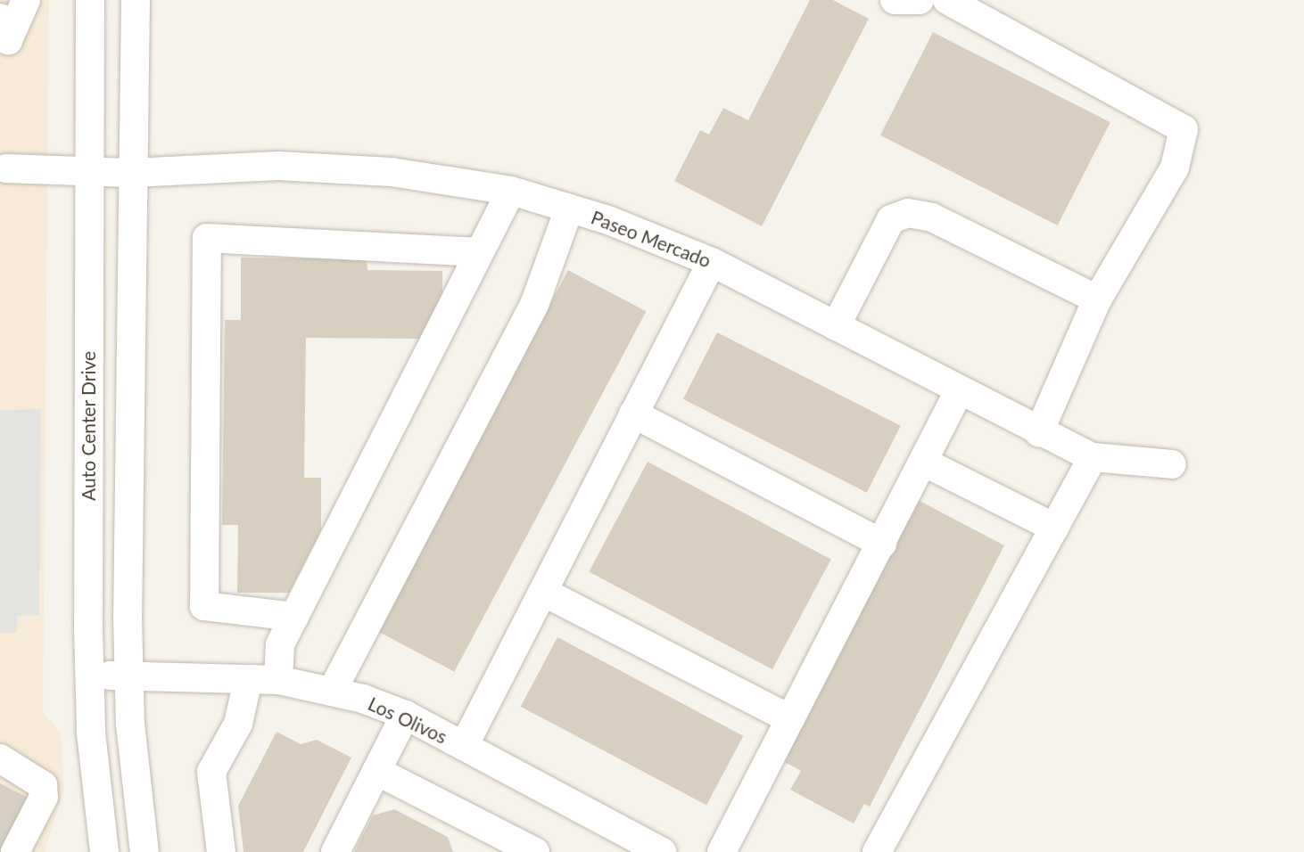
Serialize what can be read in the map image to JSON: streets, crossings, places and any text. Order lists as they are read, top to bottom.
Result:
{
  "streets": {
    "street": ["Paseo Mercado", "Auto Center Drive", "Los Olivos"]
  },
  "crossings": [
    ["Paseo Mercado", "Auto Center Drive"],
    ["Auto Center Drive", "Los Olivos"]
  ]
}
